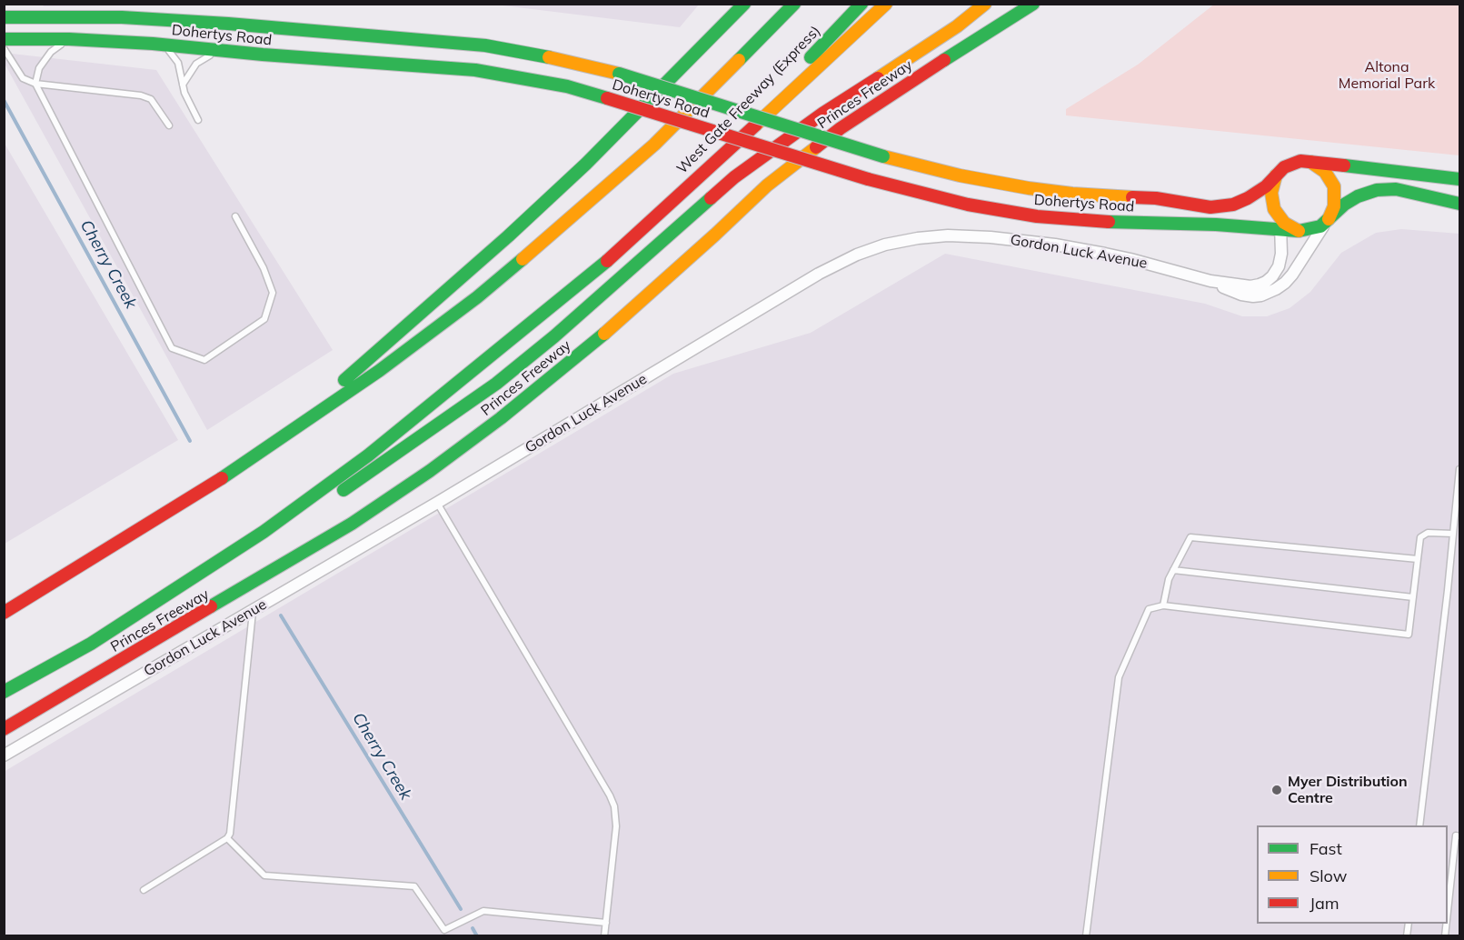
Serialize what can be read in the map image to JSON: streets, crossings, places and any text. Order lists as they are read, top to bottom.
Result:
{
  "streets": {
    "main road": ["Dohertys Road", "Princes Freeway", "West Gate Freeway (Express)"],
    "street": ["Gordon Luck Avenue"]
  },
  "crossings": [
    ["Dohertys Road", "Gordon Luck Avenue"],
    ["Princes Freeway", "West Gate Freeway (Express)"]
  ],
  "water": ["Cherry Creek"],
  "parks": ["Altona Memorial Park"],
  "places": ["Myer Distribution Centre"],
  "legend": ["Fast", "Slow", "Jam"]
}
